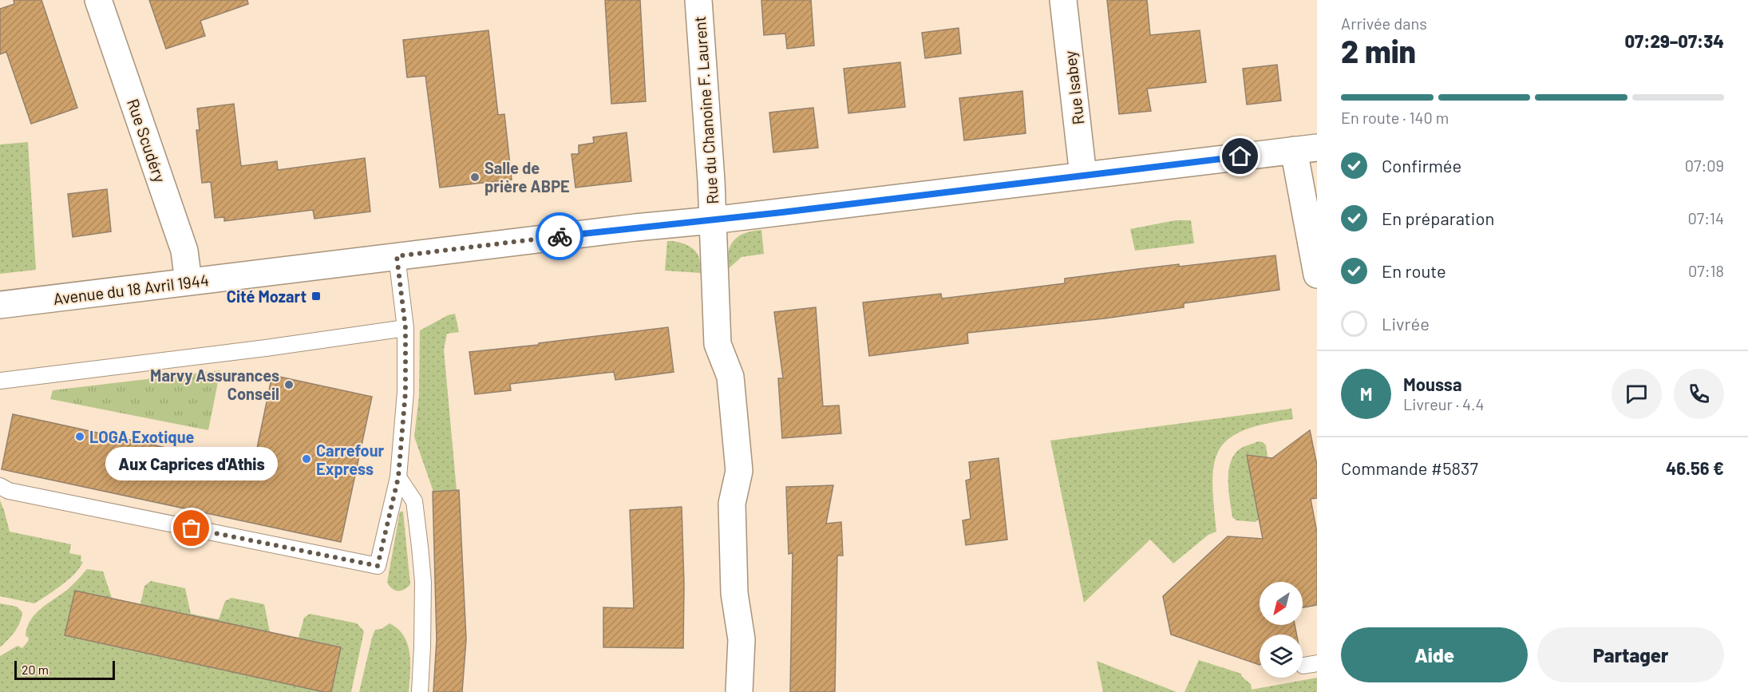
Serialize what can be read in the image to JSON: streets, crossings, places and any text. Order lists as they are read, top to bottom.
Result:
{
  "streets": {
    "street": [
      "Rue Isabey",
      "Rue du Chanoine F. Laurent",
      "Rue Scudéry",
      "Avenue du 18 Avril 1944"
    ]
  },
  "crossings": [
    ["Rue Isabey", "Avenue du 18 Avril 1944"],
    ["Rue du Chanoine F. Laurent", "Avenue du 18 Avril 1944"],
    ["Rue Scudéry", "Avenue du 18 Avril 1944"]
  ],
  "places": {
    "other": [
      "Salle de prière ABPE",
      "Marvy Assurances Conseil",
      "LOGA Exotique",
      "Carrefour Express",
      "Aux Caprices d'Athis"
    ],
    "transit": ["Cité Mozart"]
  },
  "scale_bar": "20 m",
  "north": "bottom left",
  "page": {
    "heading": ["2 min", "Arrivée dans", "07:29–07:34"],
    "panel": [
      "Moussa",
      "Livreur · 4.4",
      "Commande #5837",
      "46.56 €"
    ],
    "bar": "En route · 140 m",
    "list": [
      ["Confirmée", "07:09"],
      ["En préparation", "07:14"],
      ["En route", "07:18"],
      "Livrée"
    ],
    "round": "M",
    "bubble": "Aux Caprices d'Athis",
    "buttons": ["Aide", "Partager"],
    "scale": "20 m"
  }
}
